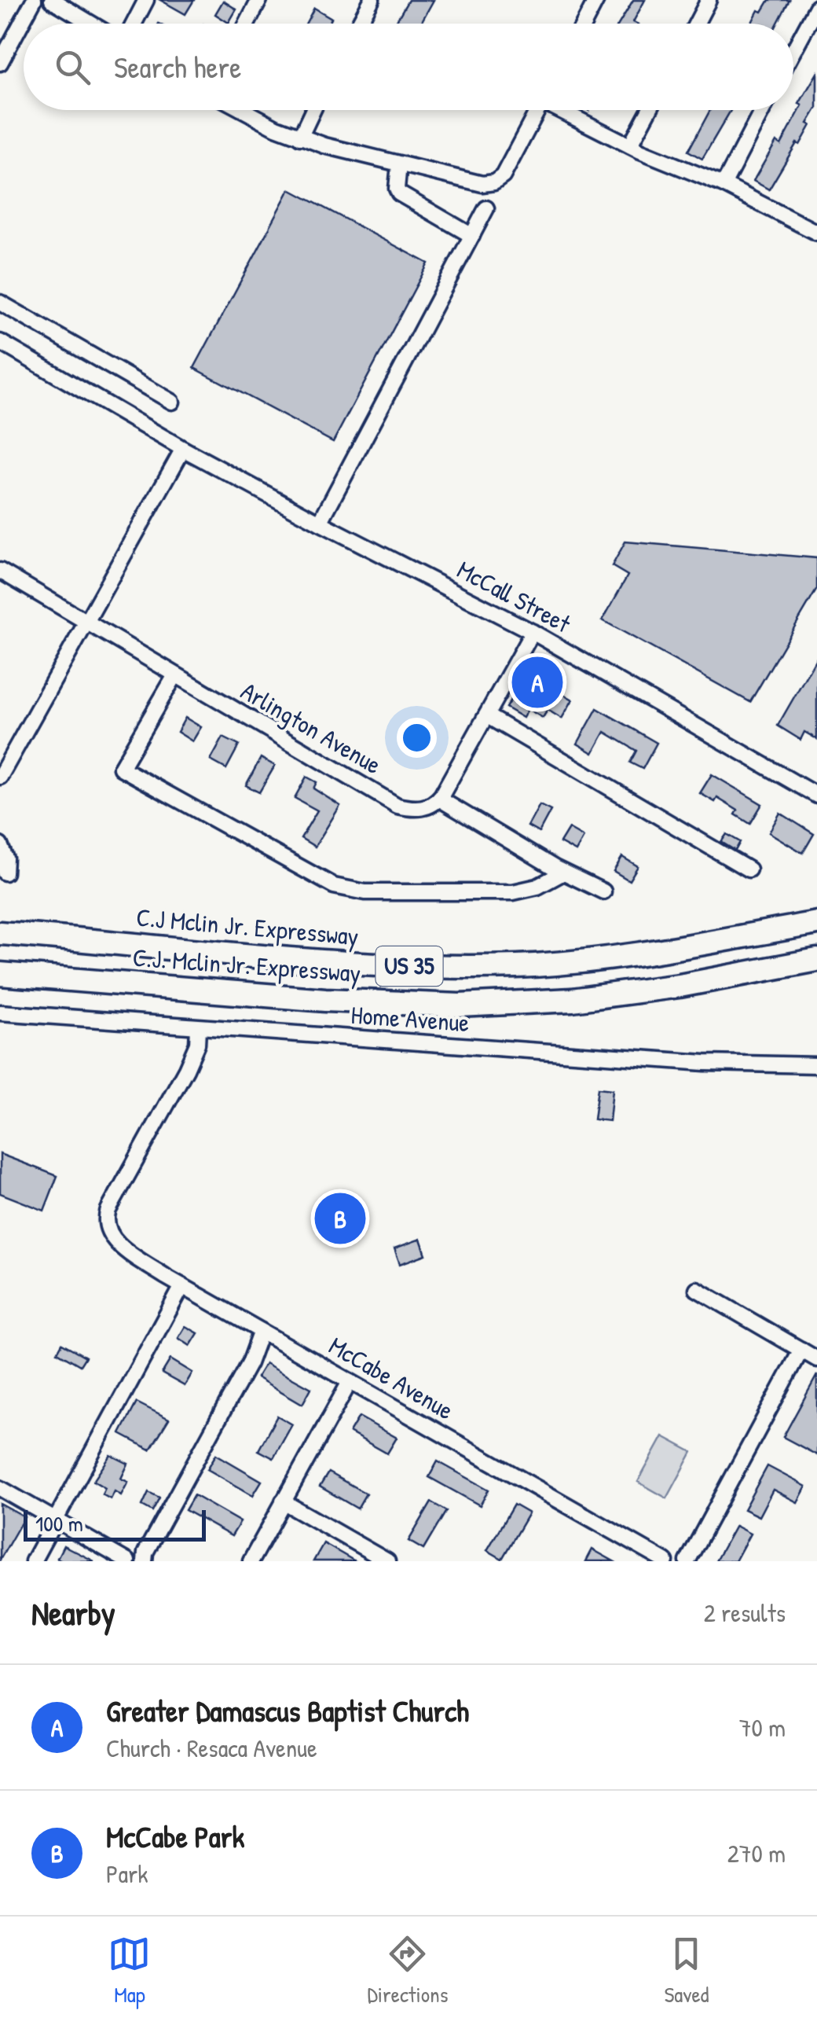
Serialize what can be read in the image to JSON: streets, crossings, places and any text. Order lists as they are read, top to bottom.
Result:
{
  "streets": {
    "highway": ["C.J Mclin Jr. Expressway", "C.J. Mclin Jr. Expressway", "US 35"],
    "street": [
      "McCall Street",
      "Arlington Avenue",
      "Home Avenue",
      "McCabe Avenue"
    ]
  },
  "crossings": [
    ["Home Avenue", "McCabe Avenue"]
  ],
  "scale_bar": "100 m",
  "page": {
    "search": "Search here",
    "pins": ["A", "B"],
    "scale": "100 m",
    "heading": ["Nearby", "2 results"],
    "list": [
      {
        "mark": "A",
        "name": "Greater Damascus Baptist Church",
        "note": "Church · Resaca Avenue",
        "value": "70 m"
      },
      {
        "mark": "B",
        "name": "McCabe Park",
        "note": "Park",
        "value": "270 m"
      }
    ],
    "nav": ["Map", "Directions", "Saved"]
  }
}
